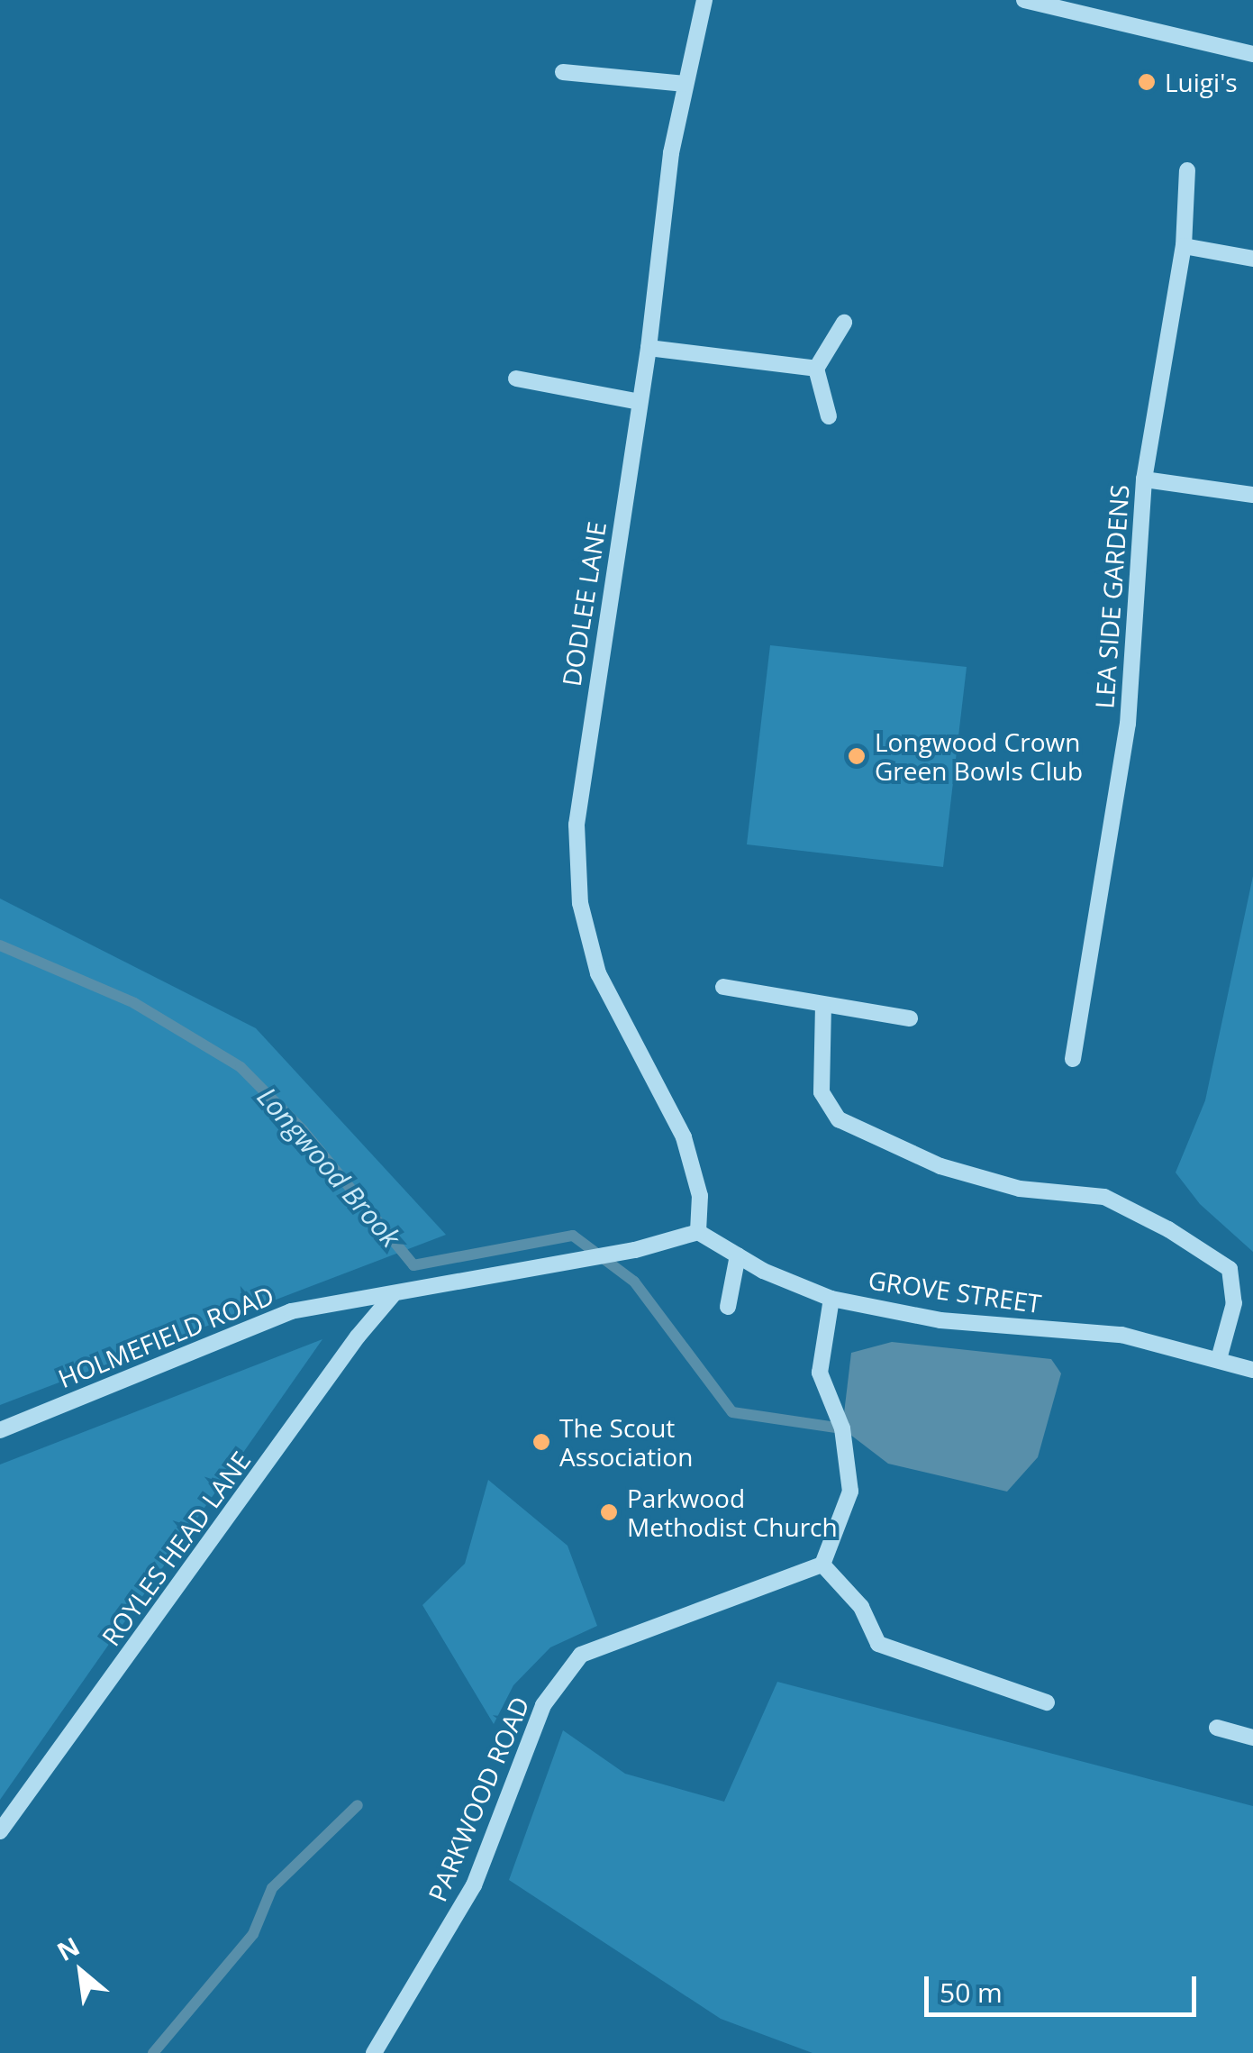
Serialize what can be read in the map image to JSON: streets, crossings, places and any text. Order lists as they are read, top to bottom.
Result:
{
  "streets": {
    "street": [
      "LEA SIDE GARDENS",
      "DODLEE LANE",
      "GROVE STREET",
      "HOLMEFIELD ROAD",
      "ROYLES HEAD LANE",
      "PARKWOOD ROAD"
    ]
  },
  "crossings": [
    ["DODLEE LANE", "GROVE STREET"],
    ["DODLEE LANE", "HOLMEFIELD ROAD"],
    ["GROVE STREET", "HOLMEFIELD ROAD"],
    ["HOLMEFIELD ROAD", "ROYLES HEAD LANE"]
  ],
  "water": ["Longwood Brook"],
  "places": [
    "Luigi's",
    "Longwood Crown Green Bowls Club",
    "The Scout Association",
    "Parkwood Methodist Church"
  ],
  "scale_bar": "50 m",
  "north": "top left"
}
